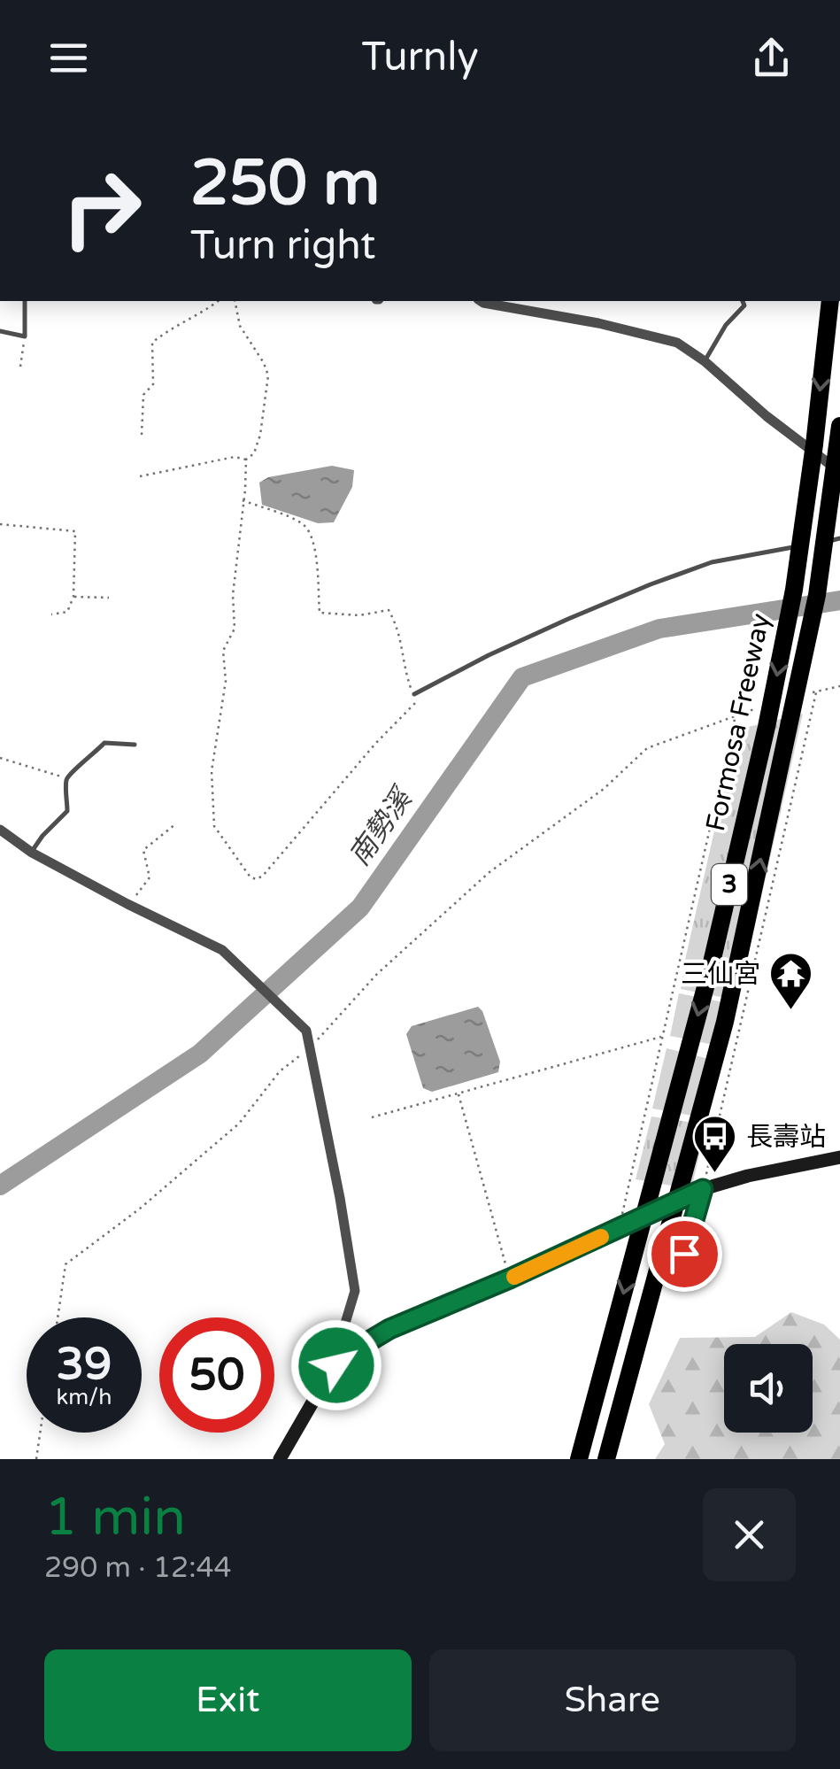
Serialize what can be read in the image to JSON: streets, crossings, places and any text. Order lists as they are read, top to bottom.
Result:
{
  "streets": {
    "highway": ["Formosa Freeway", "3"]
  },
  "water": ["南勢溪"],
  "places": {
    "temple": ["三仙宮"],
    "bus stop": ["長壽站"]
  },
  "page": {
    "header": "Turnly",
    "turn": ["250 m", "Turn right"],
    "speed": "39 km/h",
    "limit": "50",
    "heading": ["1 min", "290 m · 12:44"],
    "buttons": ["Exit", "Share"]
  }
}
